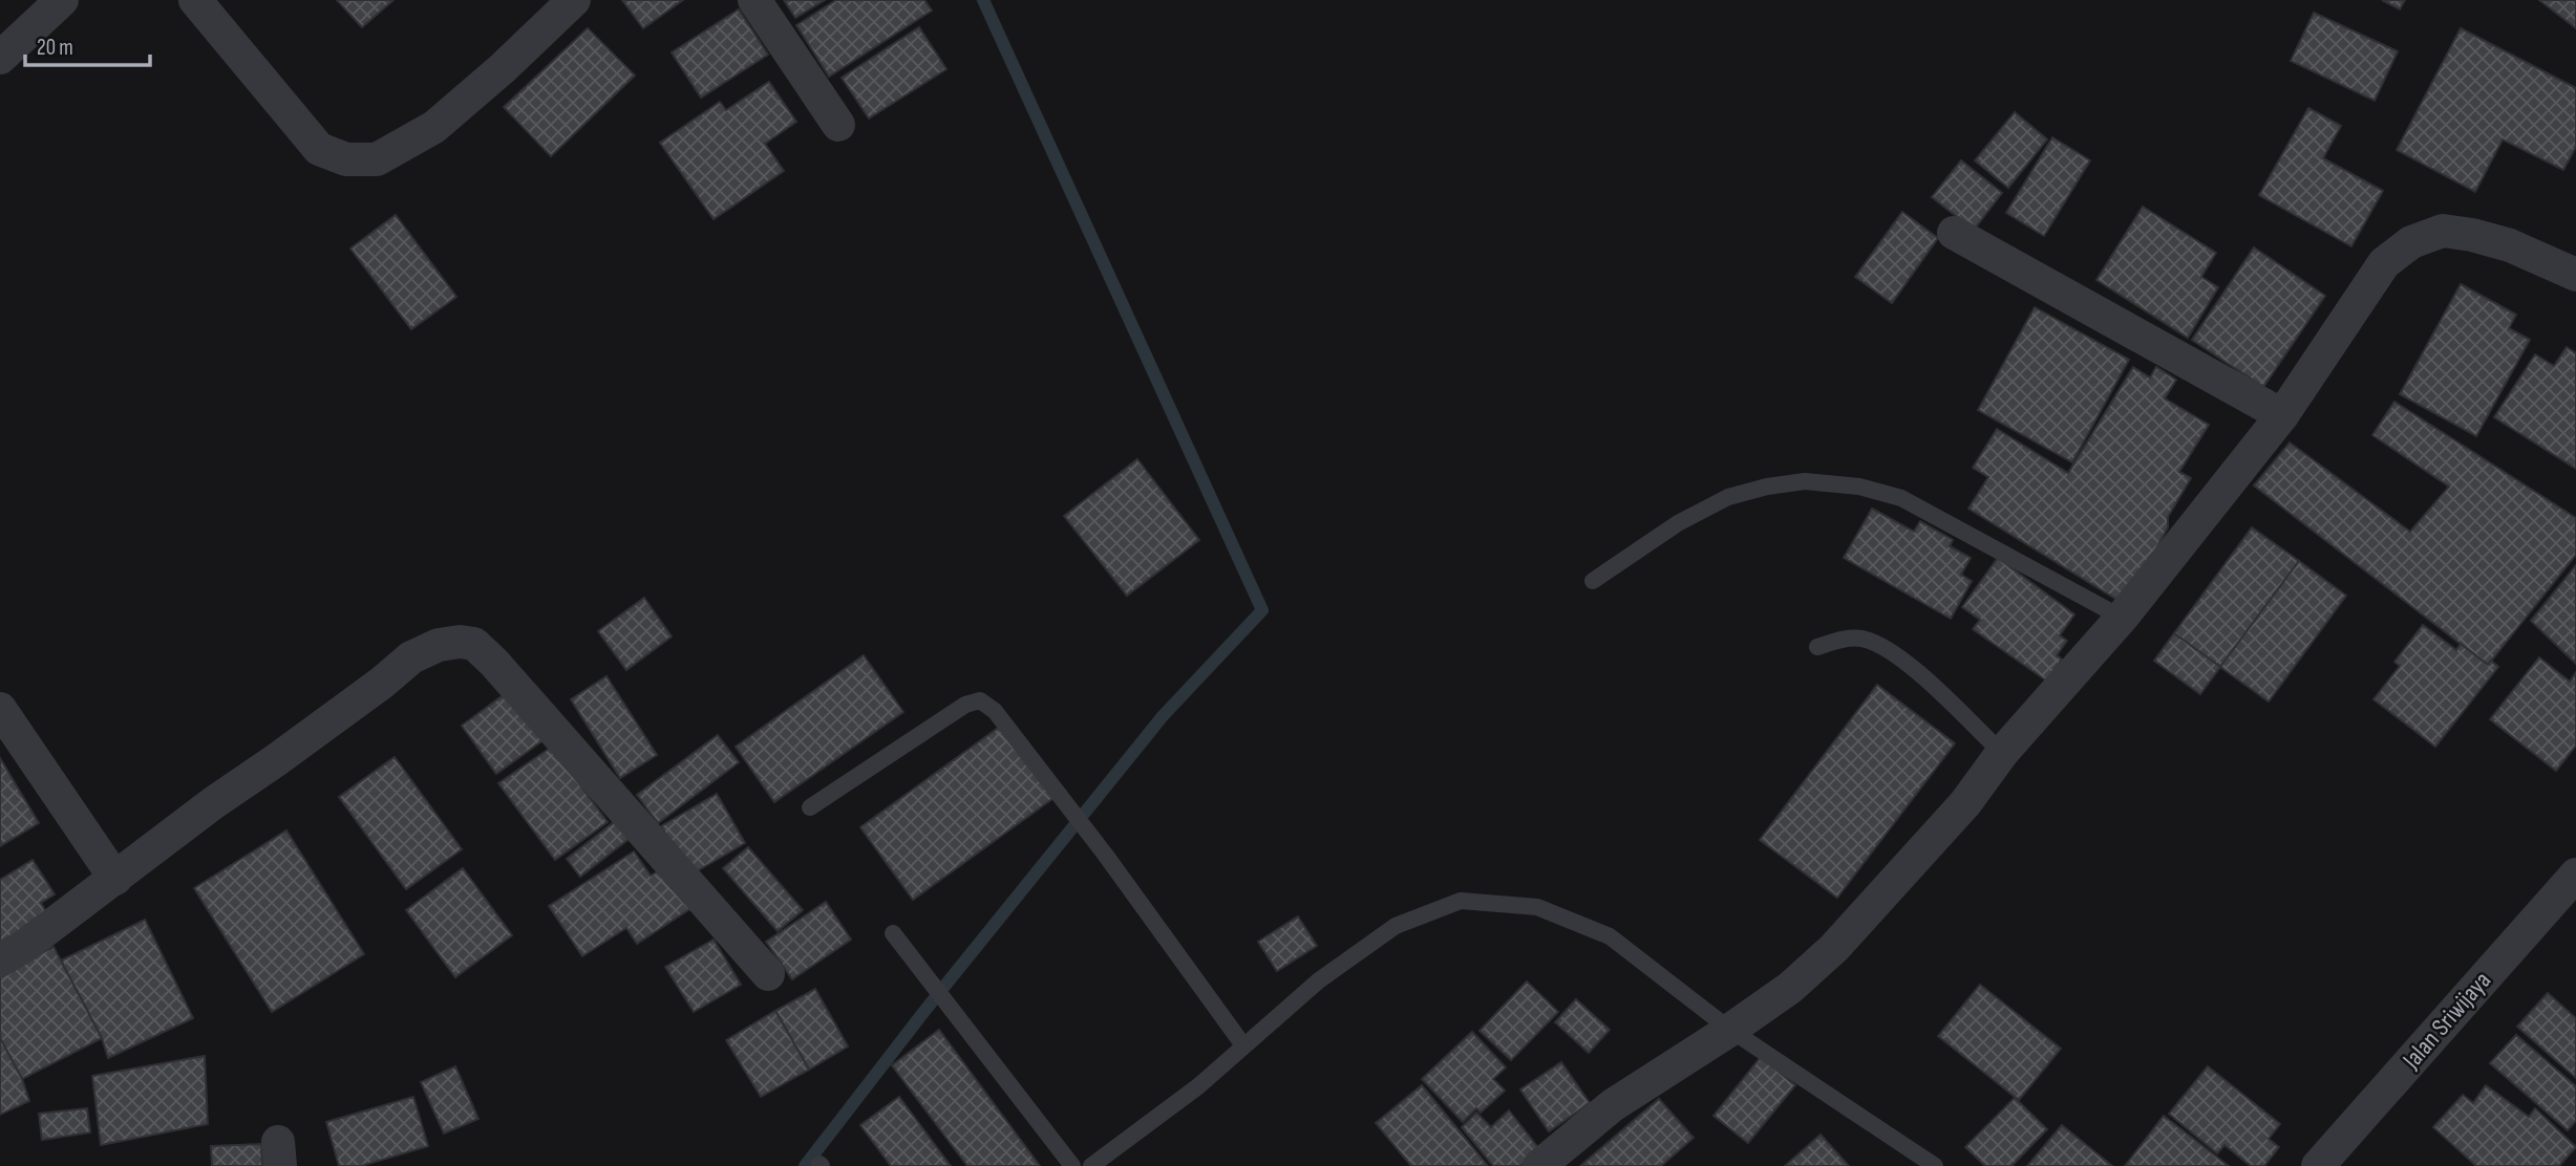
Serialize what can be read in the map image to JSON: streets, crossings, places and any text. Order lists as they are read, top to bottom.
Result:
{
  "streets": {
    "street": ["Jalan Sriwijaya"]
  },
  "scale_bar": "20 m"
}
